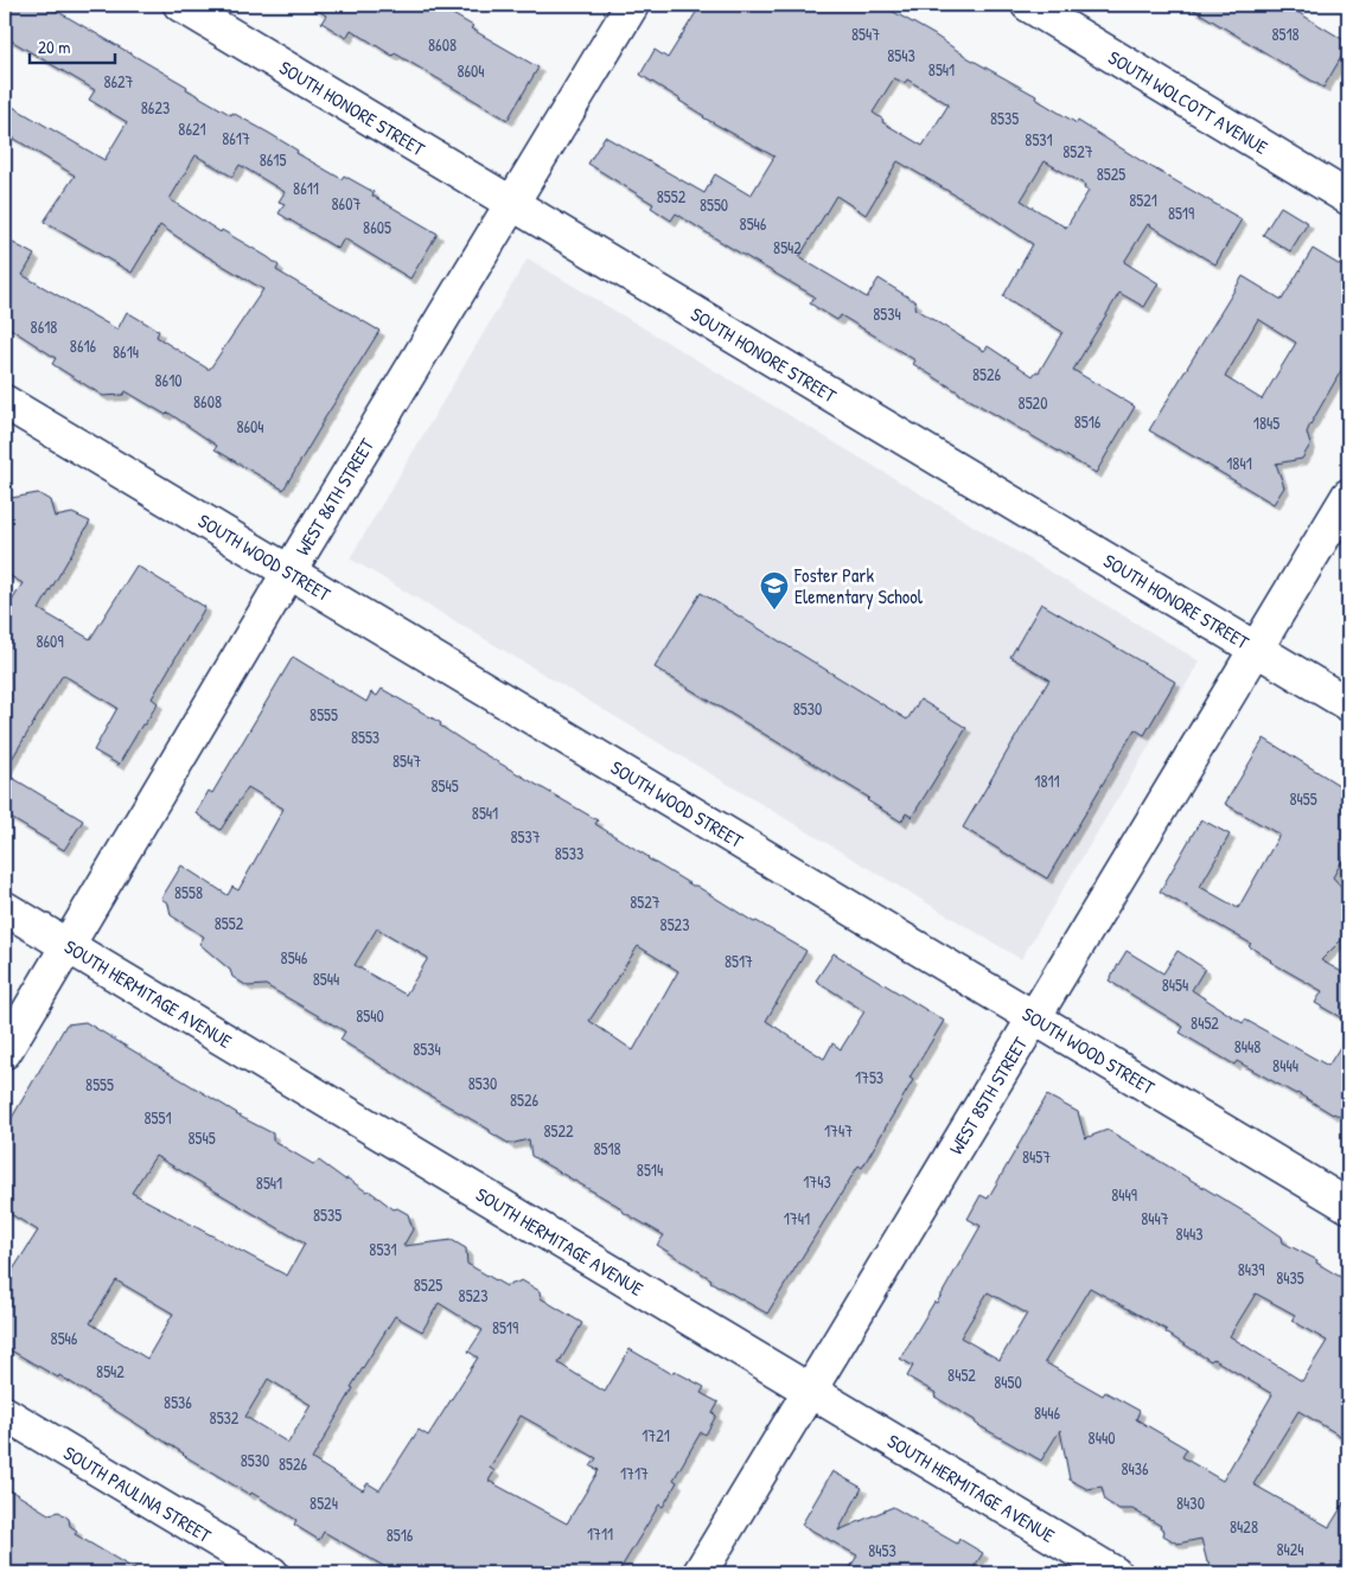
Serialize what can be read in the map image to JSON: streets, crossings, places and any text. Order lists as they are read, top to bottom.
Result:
{
  "streets": {
    "street": [
      "SOUTH WOLCOTT AVENUE",
      "SOUTH HONORE STREET",
      "WEST 86TH STREET",
      "SOUTH WOOD STREET",
      "SOUTH HERMITAGE AVENUE",
      "WEST 85TH STREET",
      "SOUTH PAULINA STREET"
    ]
  },
  "crossings": [
    ["SOUTH HONORE STREET", "WEST 86TH STREET"],
    ["SOUTH HONORE STREET", "WEST 85TH STREET"],
    ["WEST 86TH STREET", "SOUTH WOOD STREET"],
    ["WEST 86TH STREET", "SOUTH HERMITAGE AVENUE"],
    ["SOUTH WOOD STREET", "WEST 85TH STREET"],
    ["SOUTH HERMITAGE AVENUE", "WEST 85TH STREET"]
  ],
  "places": {
    "school or university": ["Foster Park Elementary School"]
  },
  "house_numbers": [
    "8547",
    "8518",
    "8608",
    "8543",
    "8541",
    "8604",
    "8627",
    "8623",
    "8535",
    "8621",
    "8617",
    "8531",
    "8527",
    "8615",
    "8525",
    "8611",
    "8552",
    "8521",
    "8607",
    "8550",
    "8519",
    "8546",
    "8605",
    "8542",
    "8534",
    "8618",
    "8616",
    "8614",
    "8526",
    "8610",
    "8608",
    "8520",
    "8516",
    "1845",
    "8604",
    "1841",
    "8609",
    "8530",
    "8555",
    "8553",
    "8547",
    "1811",
    "8545",
    "8455",
    "8541",
    "8537",
    "8533",
    "8558",
    "8527",
    "8552",
    "8523",
    "8546",
    "8517",
    "8544",
    "8454",
    "8540",
    "8452",
    "8448",
    "8534",
    "8444",
    "1753",
    "8530",
    "8555",
    "8526",
    "8551",
    "8522",
    "1747",
    "8545",
    "8518",
    "8457",
    "8514",
    "1743",
    "8541",
    "8449",
    "8535",
    "1741",
    "8447",
    "8443",
    "8531",
    "8439",
    "8435",
    "8525",
    "8523",
    "8519",
    "8546",
    "8542",
    "8452",
    "8450",
    "8536",
    "8446",
    "8532",
    "1721",
    "8440",
    "8530",
    "8526",
    "8436",
    "1717",
    "8524",
    "8430",
    "8428",
    "1711",
    "8516",
    "8424",
    "8453"
  ],
  "scale_bar": "20 m"
}
